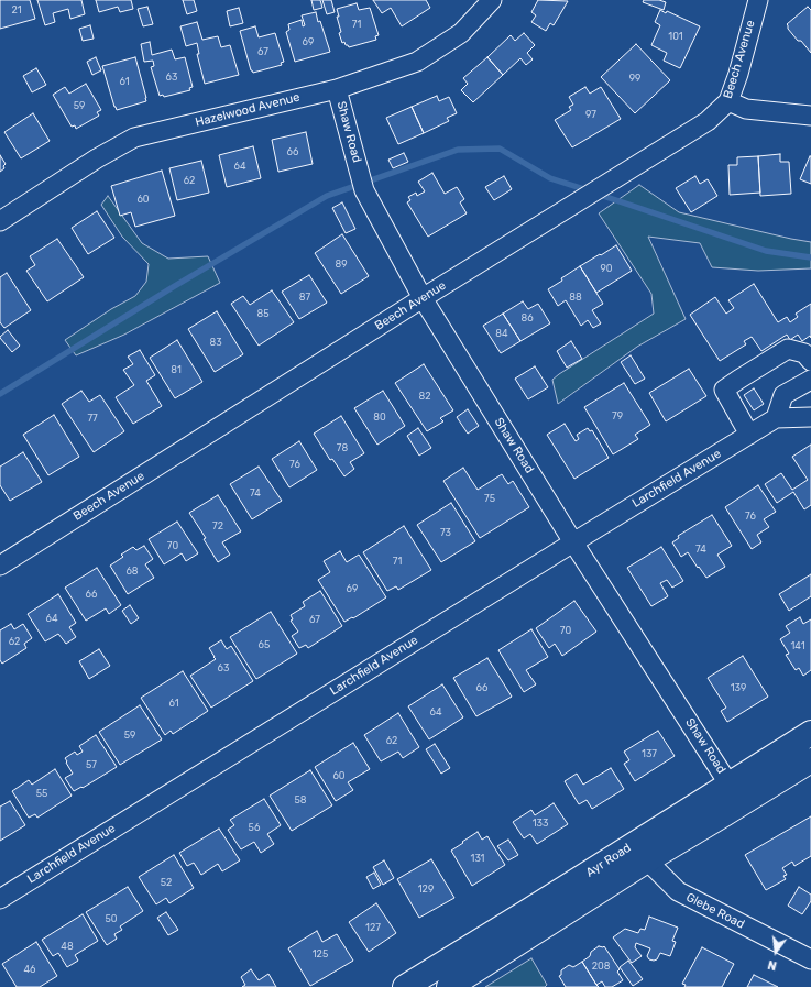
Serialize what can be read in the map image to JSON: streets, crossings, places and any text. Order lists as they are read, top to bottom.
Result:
{
  "streets": {
    "main road": ["Ayr Road"],
    "street": [
      "Beech Avenue",
      "Hazelwood Avenue",
      "Shaw Road",
      "Larchfield Avenue",
      "Glebe Road"
    ]
  },
  "crossings": [
    ["Beech Avenue", "Shaw Road"],
    ["Hazelwood Avenue", "Shaw Road"],
    ["Shaw Road", "Larchfield Avenue"],
    ["Shaw Road", "Ayr Road"],
    ["Ayr Road", "Glebe Road"]
  ],
  "house_numbers": [
    "21",
    "71",
    "101",
    "69",
    "67",
    "63",
    "99",
    "61",
    "59",
    "97",
    "66",
    "64",
    "62",
    "60",
    "89",
    "90",
    "87",
    "88",
    "85",
    "86",
    "84",
    "83",
    "81",
    "82",
    "79",
    "80",
    "77",
    "78",
    "76",
    "74",
    "75",
    "76",
    "72",
    "73",
    "70",
    "74",
    "71",
    "68",
    "69",
    "66",
    "64",
    "67",
    "70",
    "62",
    "65",
    "141",
    "63",
    "66",
    "139",
    "61",
    "64",
    "59",
    "62",
    "137",
    "57",
    "60",
    "55",
    "58",
    "133",
    "56",
    "131",
    "52",
    "129",
    "50",
    "127",
    "48",
    "125",
    "208",
    "46"
  ],
  "north": "bottom"
}
